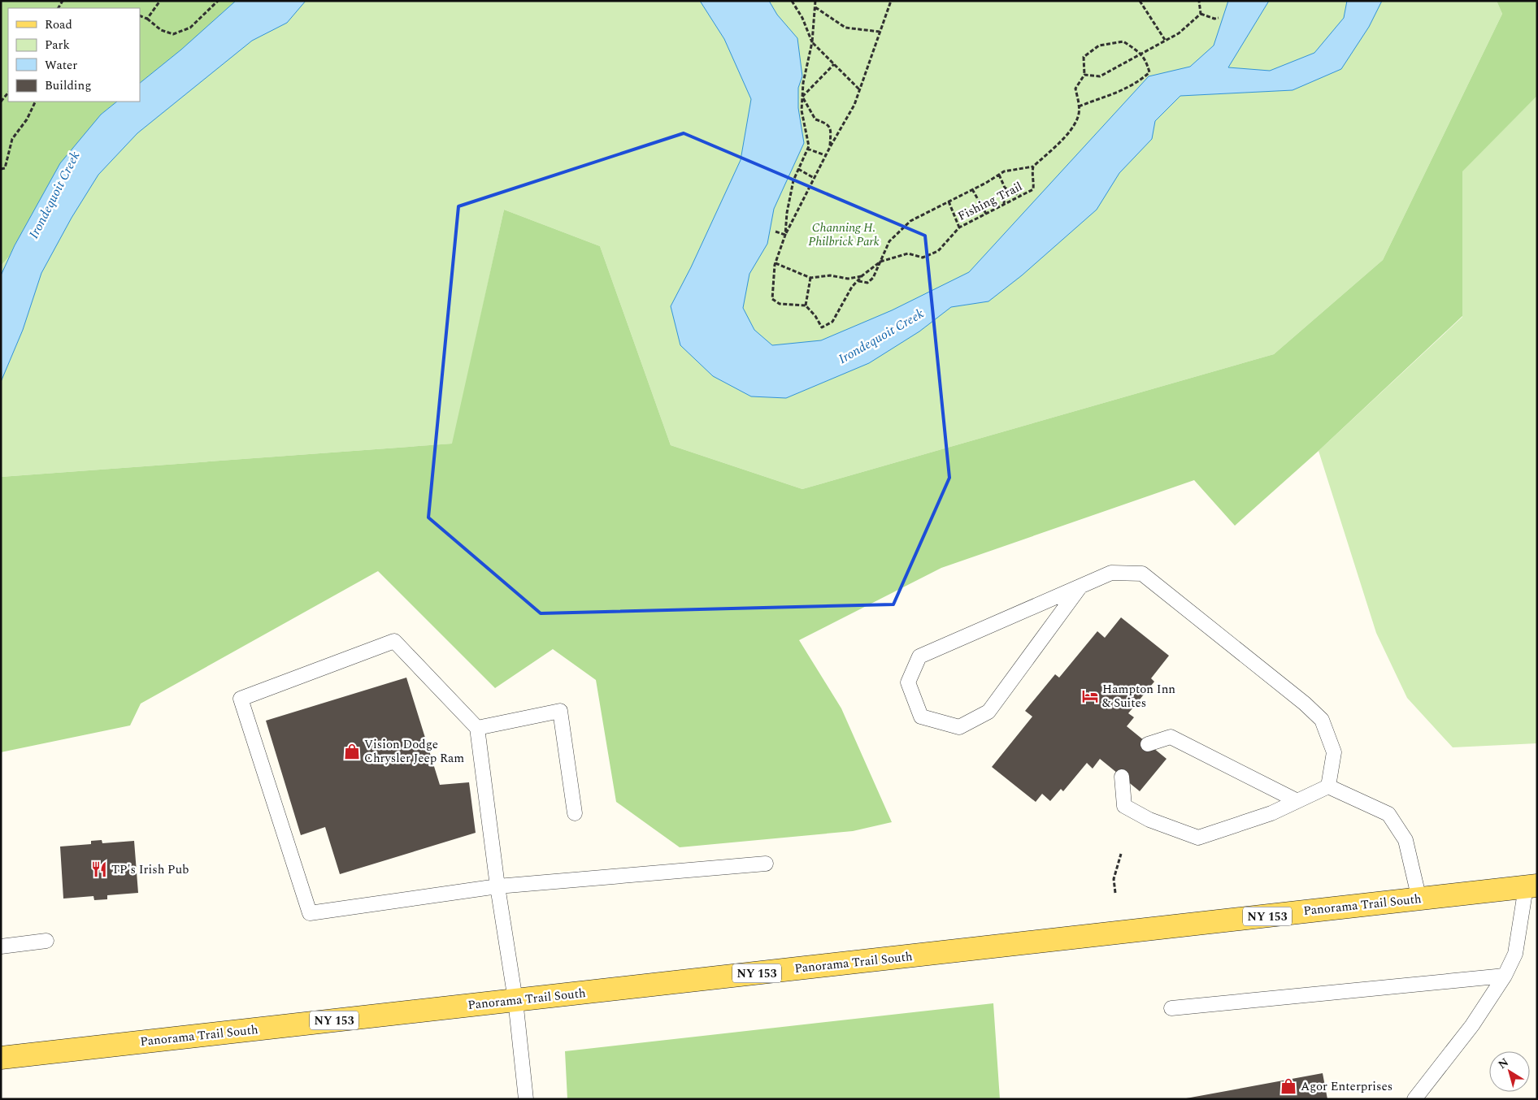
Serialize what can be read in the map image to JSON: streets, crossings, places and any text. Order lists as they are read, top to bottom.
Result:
{
  "streets": {
    "main road": ["Panorama Trail South", "NY 153"],
    "path": ["Fishing Trail"]
  },
  "water": ["Irondequoit Creek"],
  "parks": ["Channing H. Philbrick Park"],
  "places": {
    "hotel": ["Hampton Inn & Suites"],
    "shop": ["Vision Dodge Chrysler Jeep Ram", "Agor Enterprises"],
    "restaurant": ["TP's Irish Pub"]
  },
  "legend": [
    "Road",
    "Park",
    "Water",
    "Building"
  ],
  "north": "top left"
}
